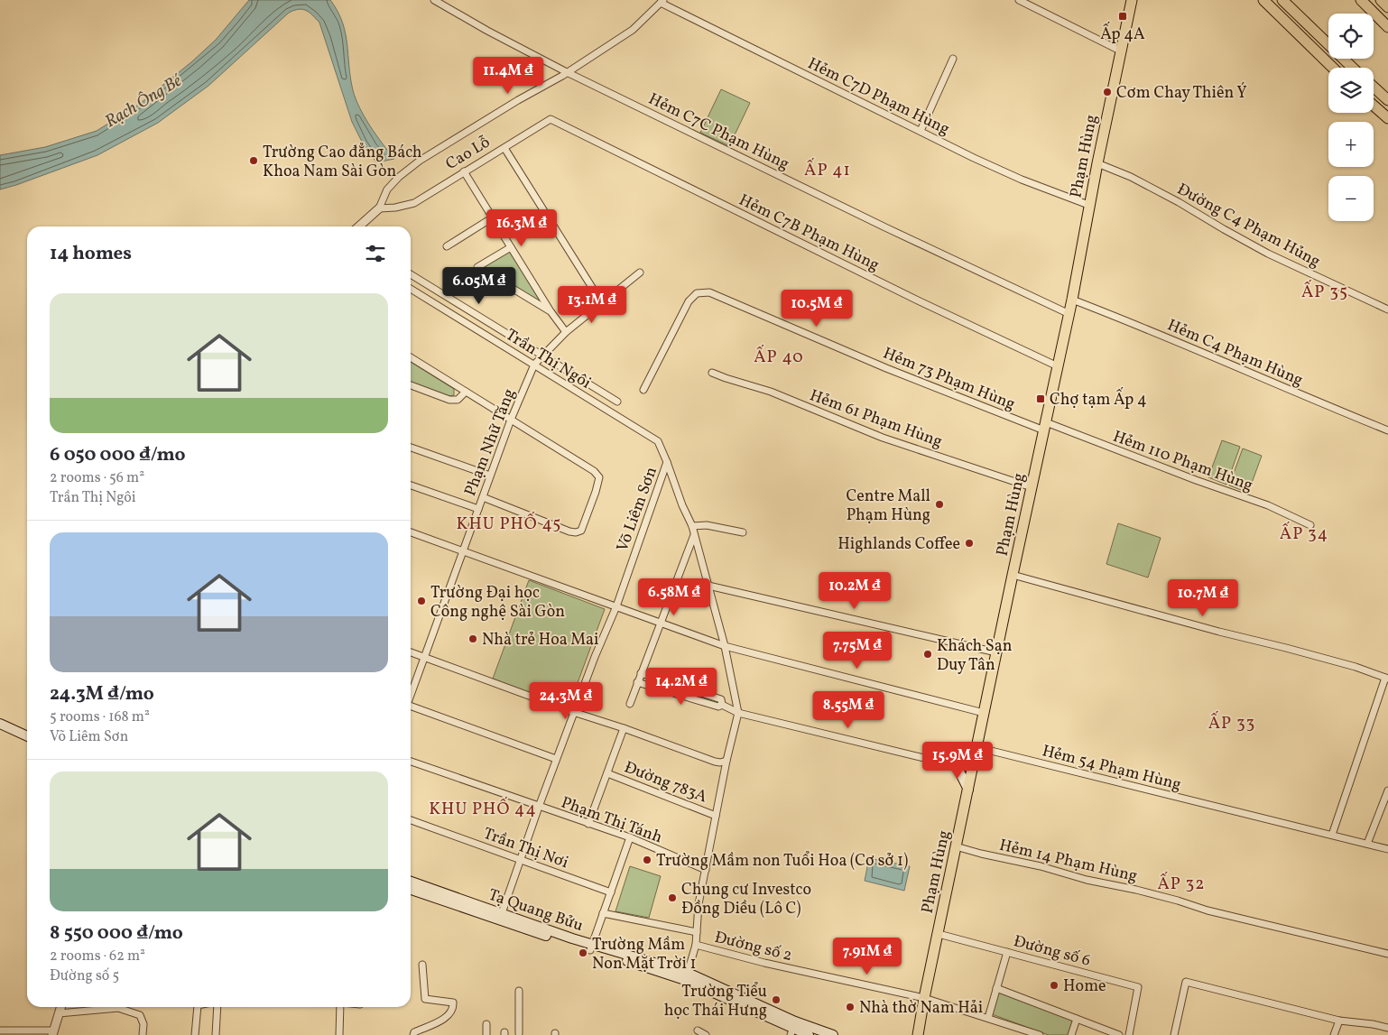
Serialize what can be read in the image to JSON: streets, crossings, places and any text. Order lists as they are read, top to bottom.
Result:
{
  "streets": {
    "main road": ["Phạm Hùng", "Tạ Quang Bửu"],
    "street": [
      "Hẻm C7D Phạm Hùng",
      "Hẻm C7C Phạm Hùng",
      "Cao Lỗ",
      "Đường C4 Phạm Hủng",
      "Hẻm C7B Phạm Hùng",
      "Hẻm C4 Phạm Hùng",
      "Trần Thị Ngôi",
      "Hẻm 73 Phạm Hùng",
      "Hẻm 61 Phạm Hùng",
      "Phạm Nhữ Tăng",
      "Hẻm 110 Phạm Hùng",
      "Võ Liêm Sơn",
      "Hẻm 54 Phạm Hùng",
      "Đường 783A",
      "Phạm Thị Tánh",
      "Trần Thị Nơi",
      "Hẻm 14 Phạm Hùng",
      "Đường số 2",
      "Đường số 6"
    ]
  },
  "crossings": [
    ["Hẻm C7D Phạm Hùng", "Phạm Hùng"],
    ["Hẻm C7C Phạm Hùng", "Phạm Hùng"],
    ["Cao Lỗ", "Hẻm C7B Phạm Hùng"],
    ["Phạm Hùng", "Đường C4 Phạm Hủng"],
    ["Phạm Hùng", "Hẻm C7B Phạm Hùng"],
    ["Phạm Hùng", "Hẻm C4 Phạm Hùng"],
    ["Phạm Hùng", "Hẻm 73 Phạm Hùng"],
    ["Phạm Hùng", "Hẻm 61 Phạm Hùng"],
    ["Phạm Hùng", "Hẻm 110 Phạm Hùng"],
    ["Phạm Hùng", "Hẻm 54 Phạm Hùng"],
    ["Phạm Hùng", "Hẻm 14 Phạm Hùng"],
    ["Phạm Hùng", "Đường số 2"],
    ["Phạm Hùng", "Đường số 6"],
    ["Trần Thị Ngôi", "Phạm Nhữ Tăng"],
    ["Trần Thị Ngôi", "Võ Liêm Sơn"],
    ["Hẻm 73 Phạm Hùng", "Hẻm 110 Phạm Hùng"],
    ["Võ Liêm Sơn", "Phạm Thị Tánh"],
    ["Võ Liêm Sơn", "Trần Thị Nơi"],
    ["Võ Liêm Sơn", "Tạ Quang Bửu"]
  ],
  "districts": [
    "ẤP 41",
    "ẤP 35",
    "ẤP 40",
    "KHU PHỐ 45",
    "ẤP 34",
    "ẤP 33",
    "KHU PHỐ 44",
    "ẤP 32"
  ],
  "water": ["Rạch Ông Bé"],
  "places": {
    "transit": ["Ấp 4A", "Chợ tạm Ấp 4"],
    "other": [
      "Cơm Chay Thiên Ý",
      "Trường Cao đẳng Bách Khoa Nam Sài Gòn",
      "Centre Mall Phạm Hùng",
      "Highlands Coffee",
      "Trường Đại học Công nghệ Sài Gòn",
      "Nhà trẻ Hoa Mai",
      "Khách Sạn Duy Tân",
      "Trường Mầm non Tuổi Hoa (Cơ sở 1)",
      "Chung cư Investco Đồng Diều (Lô C)",
      "Trường Mầm Non Mặt Trời 1",
      "Home",
      "Trường Tiểu học Thái Hưng",
      "Nhà thờ Nam Hải"
    ]
  },
  "page": {
    "map_buttons": ["+", "−"],
    "price": [
      "11.4M ₫",
      "16.3M ₫",
      "6.05M ₫",
      "13.1M ₫",
      "10.5M ₫",
      "10.2M ₫",
      "6.58M ₫",
      "10.7M ₫",
      "7.75M ₫",
      "14.2M ₫",
      "24.3M ₫",
      "8.55M ₫",
      "15.9M ₫",
      "7.91M ₫"
    ],
    "heading": "14 homes",
    "list": [
      {
        "name": "6 050 000 ₫/mo",
        "note": "2 rooms · 56 m² · Trần Thị Ngôi"
      },
      {
        "name": "24.3M ₫/mo",
        "note": "5 rooms · 168 m² · Võ Liêm Sơn"
      },
      {
        "name": "8 550 000 ₫/mo",
        "note": "2 rooms · 62 m² · Đường số 5"
      }
    ]
  }
}
